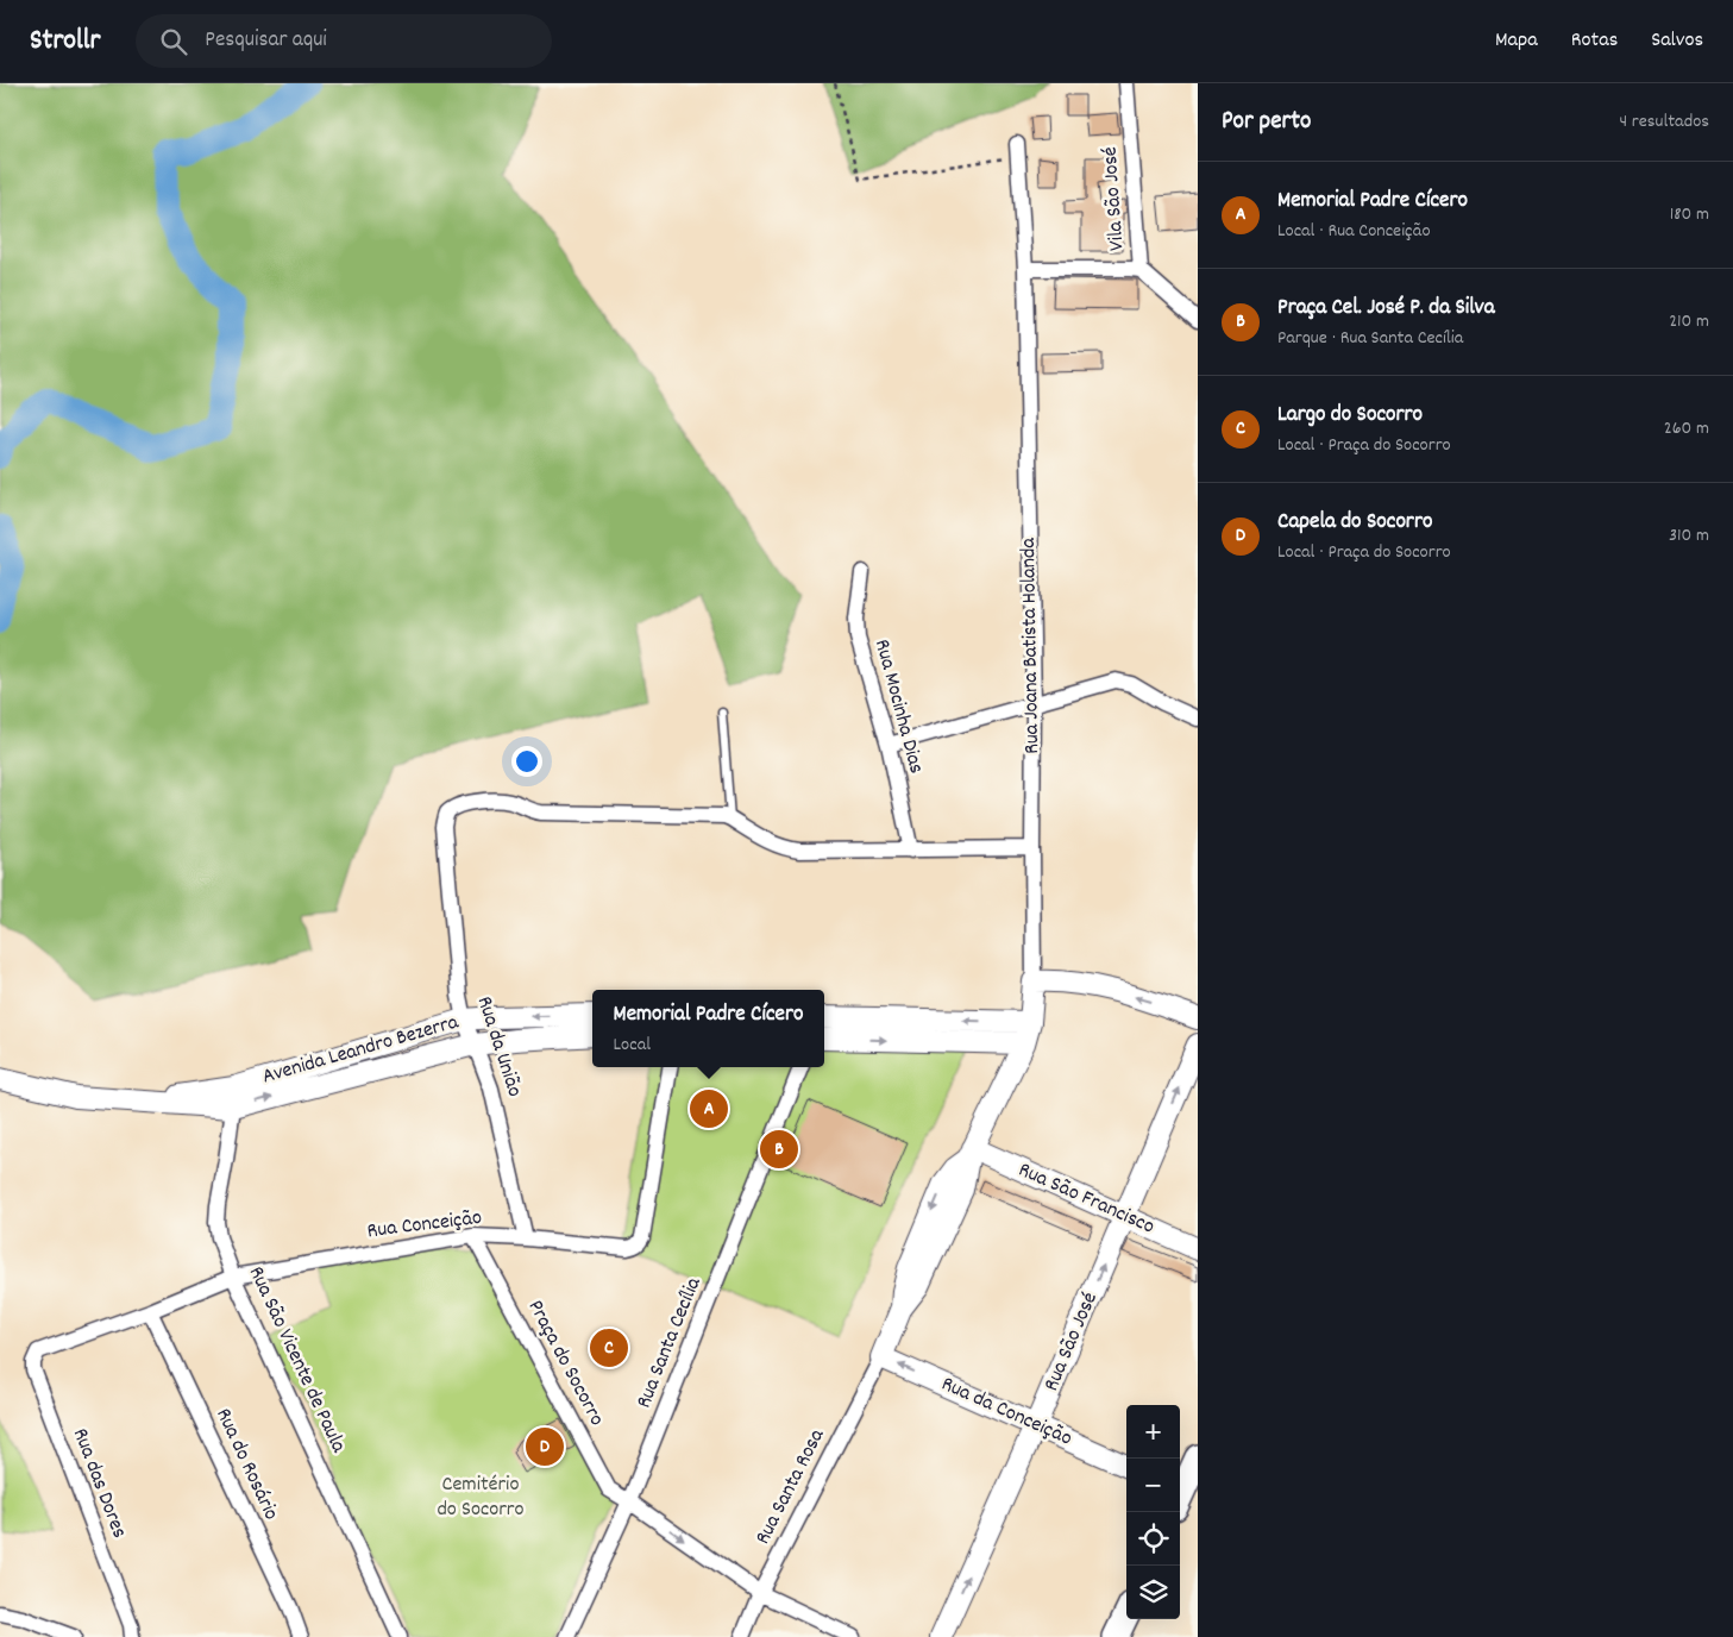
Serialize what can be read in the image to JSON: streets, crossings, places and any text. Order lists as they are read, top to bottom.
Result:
{
  "streets": {
    "street": [
      "Vila São José",
      "Rua Joana Batista Holanda",
      "Rua Mocinha Dias",
      "Rua da União",
      "Avenida Leandro Bezerra",
      "Rua São Francisco",
      "Rua Conceição",
      "Rua São José",
      "Rua Santa Cecília",
      "Rua São Vicente de Paula",
      "Praça do Socorro",
      "Rua da Conceição",
      "Rua do Rosário",
      "Rua das Dores",
      "Rua Santa Rosa"
    ]
  },
  "crossings": [
    ["Rua da União", "Avenida Leandro Bezerra"],
    ["Rua da União", "Rua Conceição"],
    ["Avenida Leandro Bezerra", "Rua São Vicente de Paula"],
    ["Rua São Francisco", "Rua São José"],
    ["Rua Conceição", "Rua São Vicente de Paula"],
    ["Rua Conceição", "Praça do Socorro"],
    ["Rua Conceição", "Rua do Rosário"],
    ["Rua Conceição", "Rua das Dores"],
    ["Rua São José", "Rua da Conceição"],
    ["Rua Santa Cecília", "Praça do Socorro"],
    ["Praça do Socorro", "Rua Santa Rosa"],
    ["Rua da Conceição", "Rua Santa Rosa"]
  ],
  "one_way": ["Rua da Conceição"],
  "parks": ["Cemitério do Socorro"],
  "page": {
    "header": "Strollr",
    "search": "Pesquisar aqui",
    "nav": ["Mapa", "Rotas", "Salvos"],
    "heading": ["Por perto", "4 resultados"],
    "list": [
      {
        "mark": "A",
        "name": "Memorial Padre Cícero",
        "note": "Local · Rua Conceição",
        "value": "180 m"
      },
      {
        "mark": "B",
        "name": "Praça Cel. José P. da Silva",
        "note": "Parque · Rua Santa Cecília",
        "value": "210 m"
      },
      {
        "mark": "C",
        "name": "Largo do Socorro",
        "note": "Local · Praça do Socorro",
        "value": "260 m"
      },
      {
        "mark": "D",
        "name": "Capela do Socorro",
        "note": "Local · Praça do Socorro",
        "value": "310 m"
      }
    ],
    "popup": ["Memorial Padre Cícero", "Local"],
    "pins": [
      "A",
      "B",
      "C",
      "D"
    ],
    "map_buttons": ["+", "−"]
  }
}
